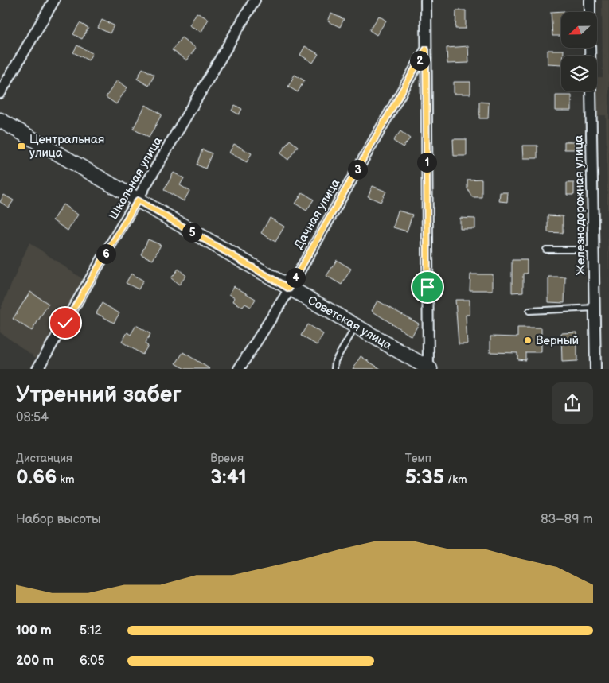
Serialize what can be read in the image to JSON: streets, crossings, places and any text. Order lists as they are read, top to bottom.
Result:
{
  "streets": {
    "main road": ["Советская улица"],
    "street": ["Школьная улица", "Железнодорожная улица", "Дачная улица"]
  },
  "crossings": [
    ["Школьная улица", "Советская улица"],
    ["Дачная улица", "Советская улица"]
  ],
  "places": {
    "transit": ["Центральная улица"],
    "other": ["Верный"]
  },
  "north": "left",
  "page": {
    "pins": [
      "2",
      "1",
      "3",
      "5",
      "6",
      "4"
    ],
    "heading": ["Утренний забег", "08:54"],
    "stats": [
      ["Дистанция", "0.66 km"],
      ["Время", "3:41"],
      ["Темп", "5:35 /km"]
    ],
    "chart": ["Набор высоты", "83–89 m"],
    "list": [
      {
        "name": "100 m",
        "note": "5:12"
      },
      {
        "name": "200 m",
        "note": "6:05"
      }
    ]
  }
}
